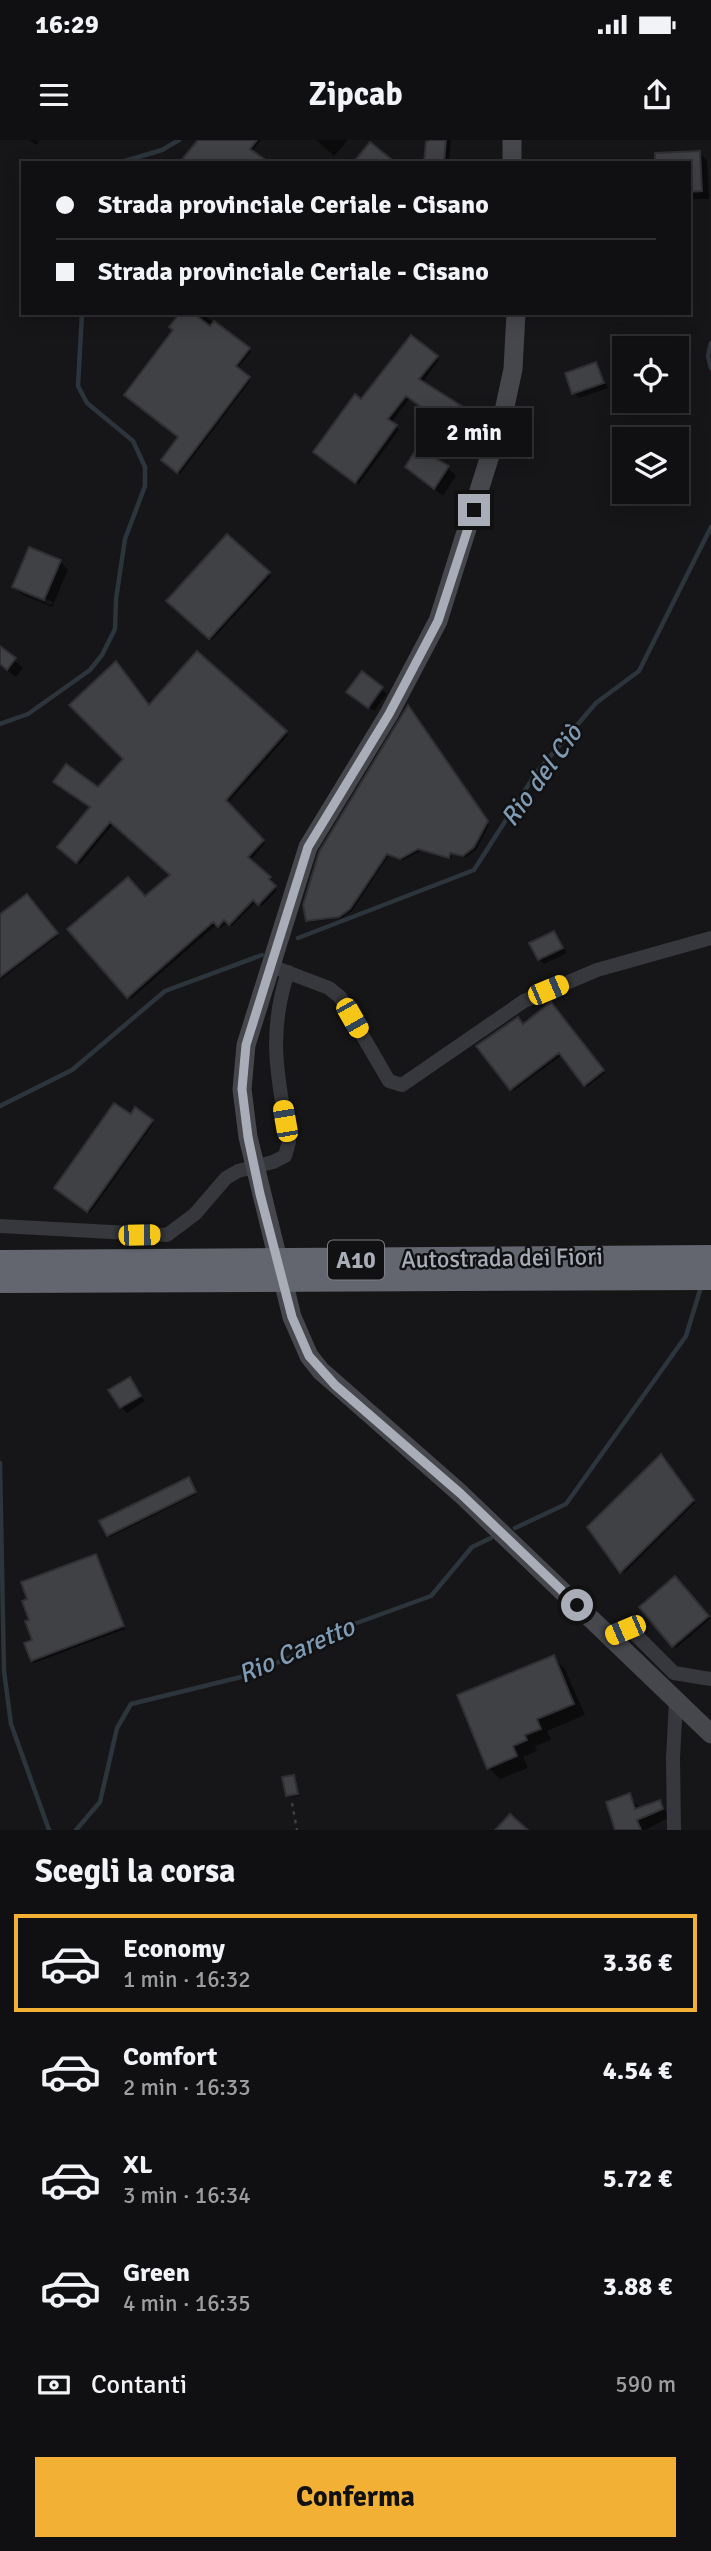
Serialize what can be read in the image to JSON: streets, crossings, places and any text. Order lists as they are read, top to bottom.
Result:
{
  "streets": {
    "highway": ["Autostrada dei Fiori", "A10"]
  },
  "water": ["Rio del Ciò", "Rio Caretto"],
  "page": {
    "status": "16:29",
    "header": "Zipcab",
    "banner": ["Strada provinciale Ceriale - Cisano", "Strada provinciale Ceriale - Cisano"],
    "bubble": "2 min",
    "heading": "Scegli la corsa",
    "list": [
      {
        "name": "Economy",
        "note": "1 min · 16:32",
        "value": "3.36 €"
      },
      {
        "name": "Comfort",
        "note": "2 min · 16:33",
        "value": "4.54 €"
      },
      {
        "name": "XL",
        "note": "3 min · 16:34",
        "value": "5.72 €"
      },
      {
        "name": "Green",
        "note": "4 min · 16:35",
        "value": "3.88 €"
      }
    ],
    "pay": ["Contanti", "590 m"],
    "buttons": "Conferma"
  }
}
